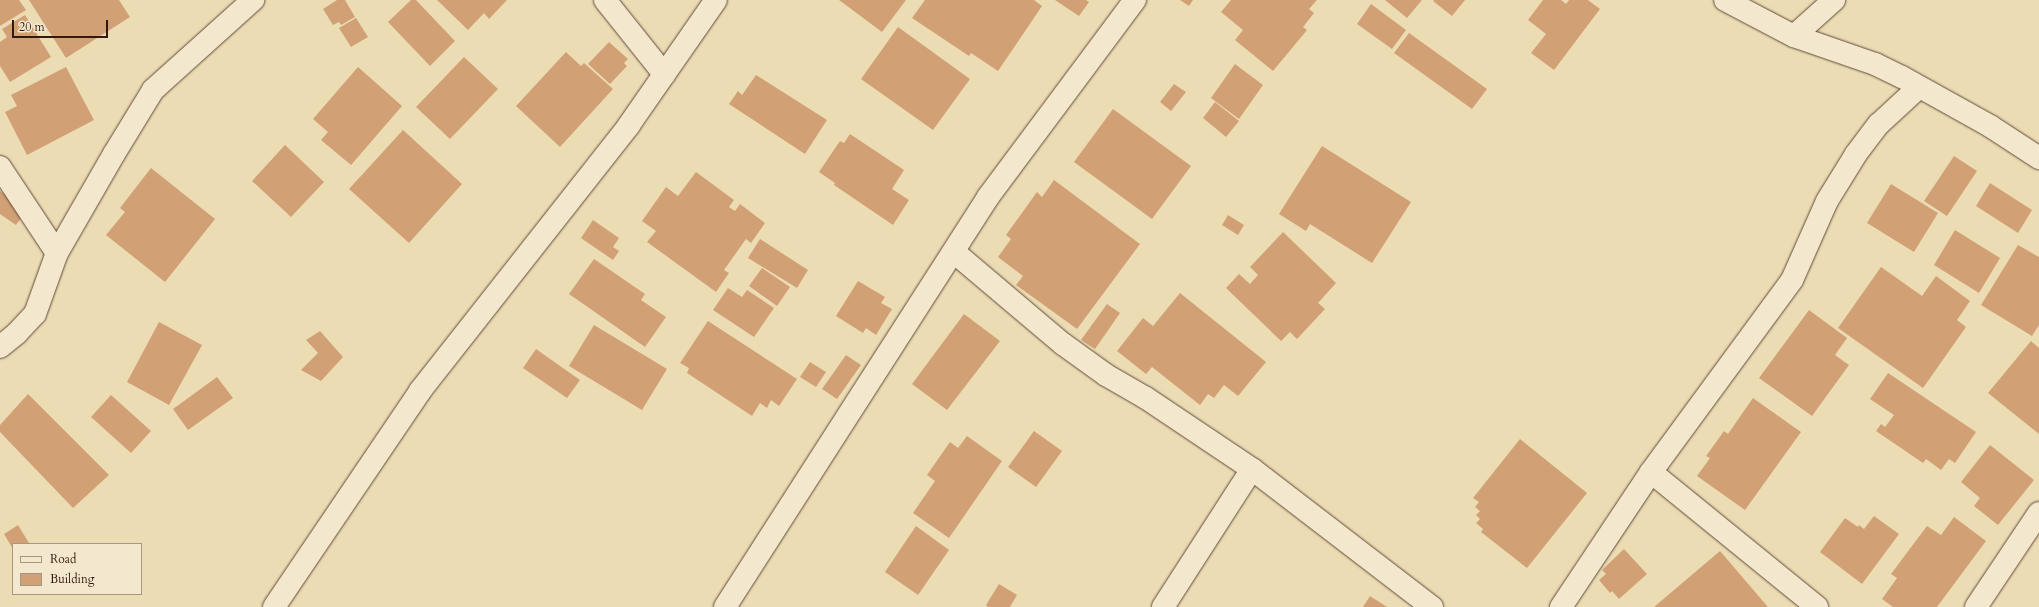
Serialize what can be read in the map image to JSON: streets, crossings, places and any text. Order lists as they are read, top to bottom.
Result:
{
  "legend": ["Road", "Building"],
  "scale_bar": "20 m"
}
